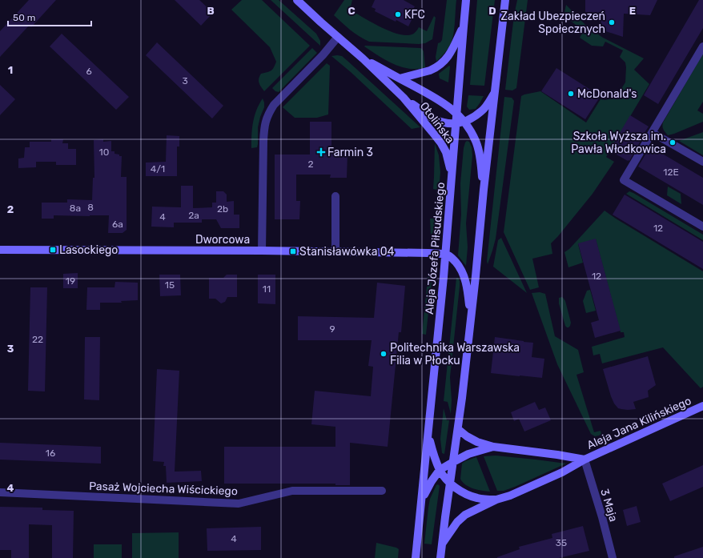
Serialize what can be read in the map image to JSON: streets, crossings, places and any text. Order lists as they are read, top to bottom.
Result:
{
  "streets": {
    "main road": [
      "Otolińska",
      "Dworcowa",
      "Aleja Józefa Piłsudskiego",
      "Aleja Jana Kilińskiego"
    ],
    "street": ["Pasaż Wojciecha Wiścickiego", "3 Maja"]
  },
  "crossings": [
    ["Otolińska", "Aleja Józefa Piłsudskiego"],
    ["Dworcowa", "Aleja Józefa Piłsudskiego"],
    ["Aleja Jana Kilińskiego", "3 Maja"]
  ],
  "places": {
    "other": [
      "KFC",
      "Zakład Ubezpieczeń Społecznych",
      "McDonald's",
      "Szkoła Wyższa im. Pawła Włodkowica",
      "Politechnika Warszawska Filia w Płocku"
    ],
    "health": ["Farmin 3"],
    "transit": ["Lasockiego", "Stanisławówka 04"]
  },
  "house_numbers": [
    "6",
    "3",
    "10",
    "2",
    "4/1",
    "12E",
    "8",
    "8a",
    "2b",
    "2a",
    "4",
    "6a",
    "12",
    "12",
    "19",
    "15",
    "11",
    "9",
    "22",
    "16",
    "4",
    "35"
  ],
  "scale_bar": "50 m",
  "grid": {
    "columns": [
      "B",
      "C",
      "D",
      "E"
    ],
    "rows": [
      "1",
      "2",
      "3",
      "4"
    ]
  }
}
